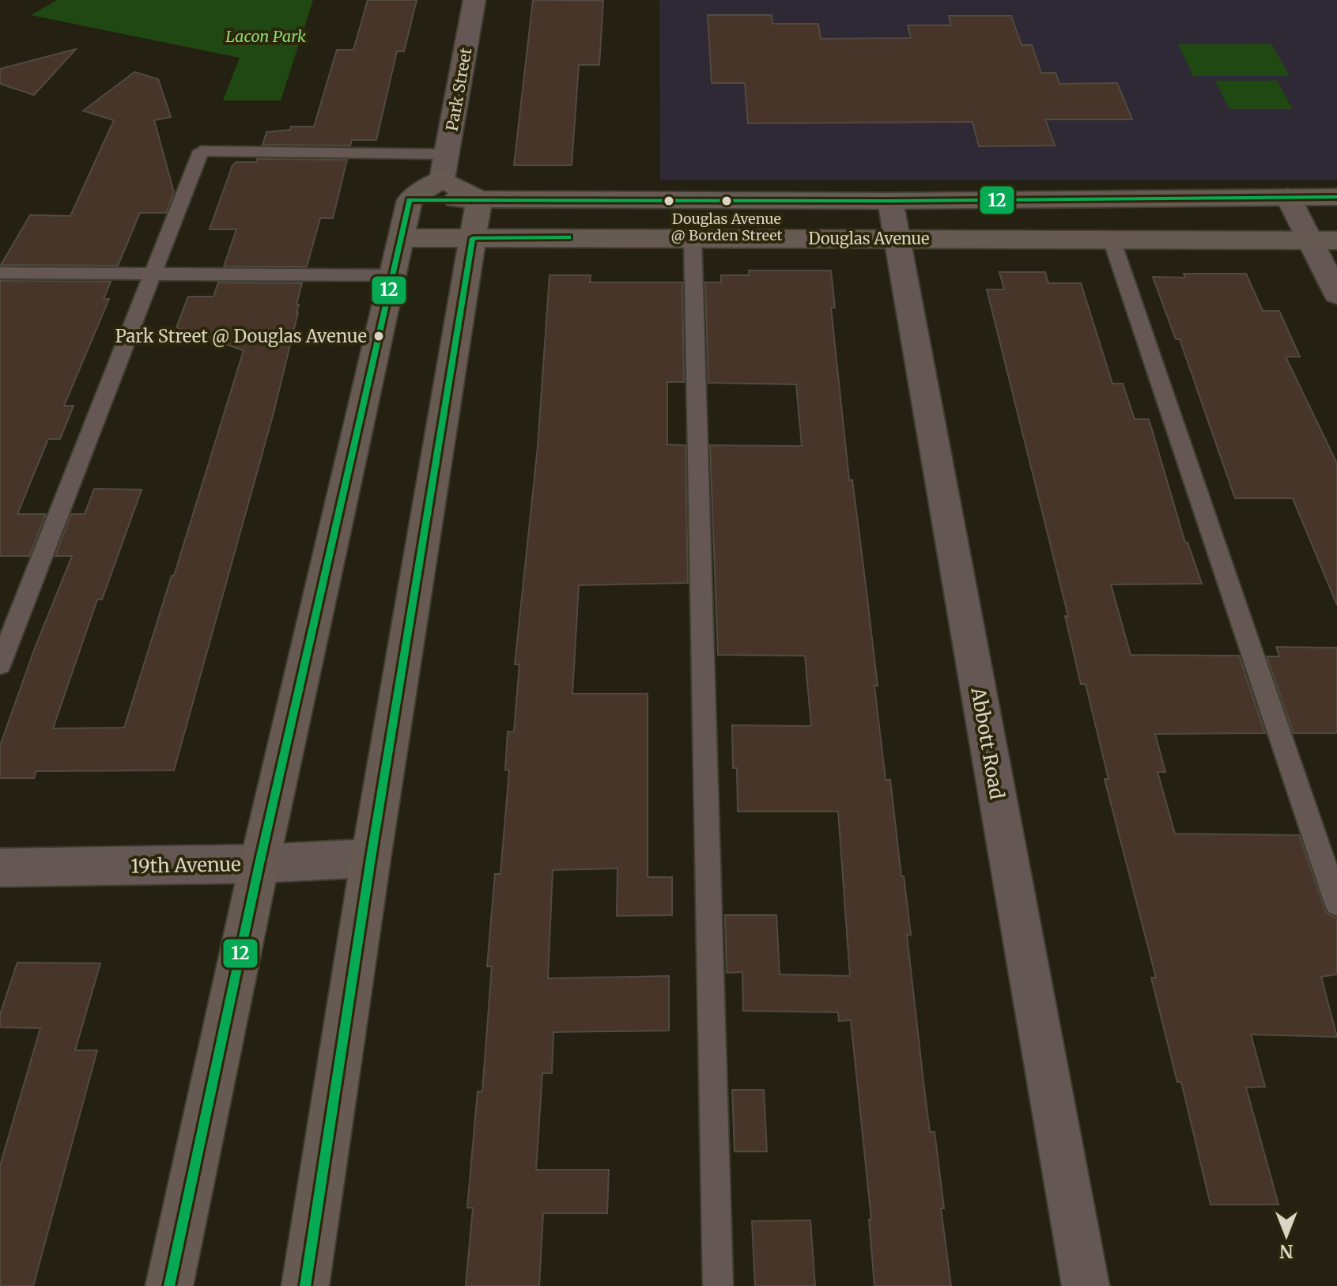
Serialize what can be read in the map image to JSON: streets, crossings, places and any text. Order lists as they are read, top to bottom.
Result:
{
  "streets": {
    "street": [
      "Park Street",
      "Douglas Avenue",
      "Abbott Road",
      "19th Avenue"
    ]
  },
  "crossings": [
    ["Douglas Avenue", "Abbott Road"]
  ],
  "parks": ["Lacon Park"],
  "places": ["Douglas Avenue @ Borden Street", "Park Street @ Douglas Avenue"],
  "lines": ["transit line 12"],
  "north": "bottom"
}
